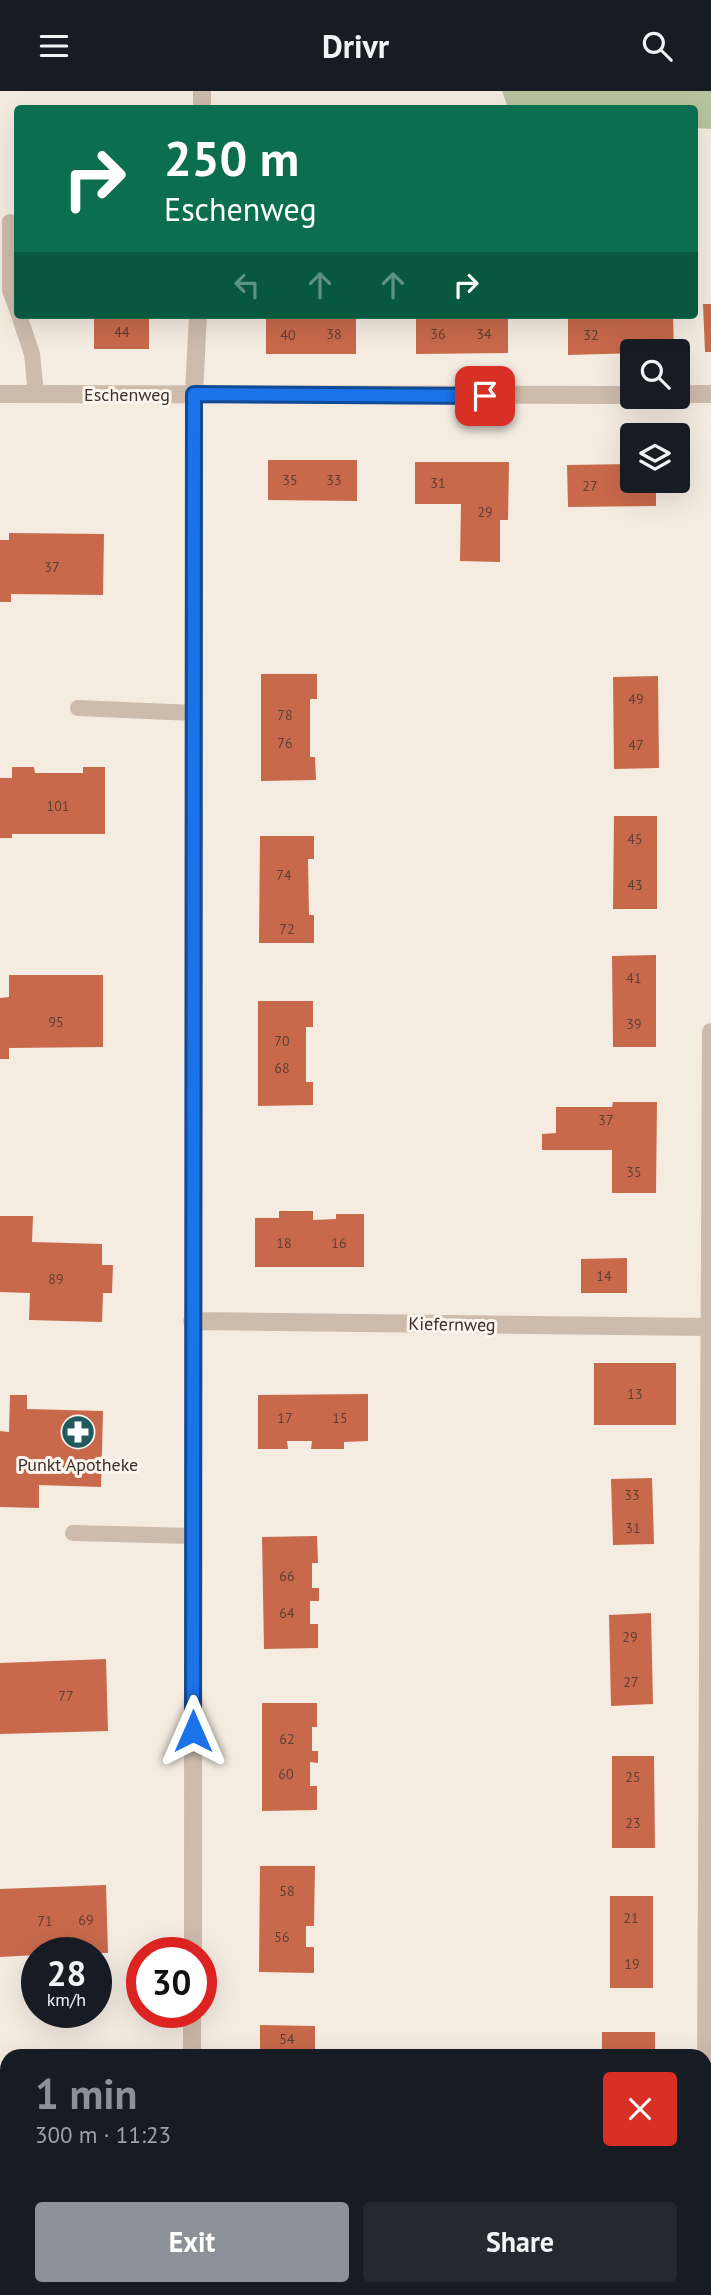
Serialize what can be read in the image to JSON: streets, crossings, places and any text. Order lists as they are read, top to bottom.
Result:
{
  "streets": {
    "street": ["Eschenweg", "Kiefernweg"]
  },
  "places": {
    "pharmacy": ["Punkt Apotheke"]
  },
  "house_numbers": [
    "44",
    "38",
    "36",
    "34",
    "40",
    "32",
    "35",
    "33",
    "31",
    "27",
    "29",
    "37",
    "49",
    "78",
    "76",
    "47",
    "101",
    "45",
    "74",
    "43",
    "72",
    "41",
    "95",
    "39",
    "70",
    "68",
    "37",
    "35",
    "18",
    "16",
    "14",
    "89",
    "13",
    "17",
    "15",
    "33",
    "31",
    "66",
    "64",
    "29",
    "27",
    "77",
    "62",
    "60",
    "25",
    "23",
    "58",
    "21",
    "69",
    "71",
    "56",
    "19",
    "54"
  ],
  "page": {
    "header": "Drivr",
    "turn": ["250 m", "Eschenweg"],
    "speed": "28 km/h",
    "limit": "30",
    "heading": ["1 min", "300 m · 11:23"],
    "buttons": ["Exit", "Share"]
  }
}
